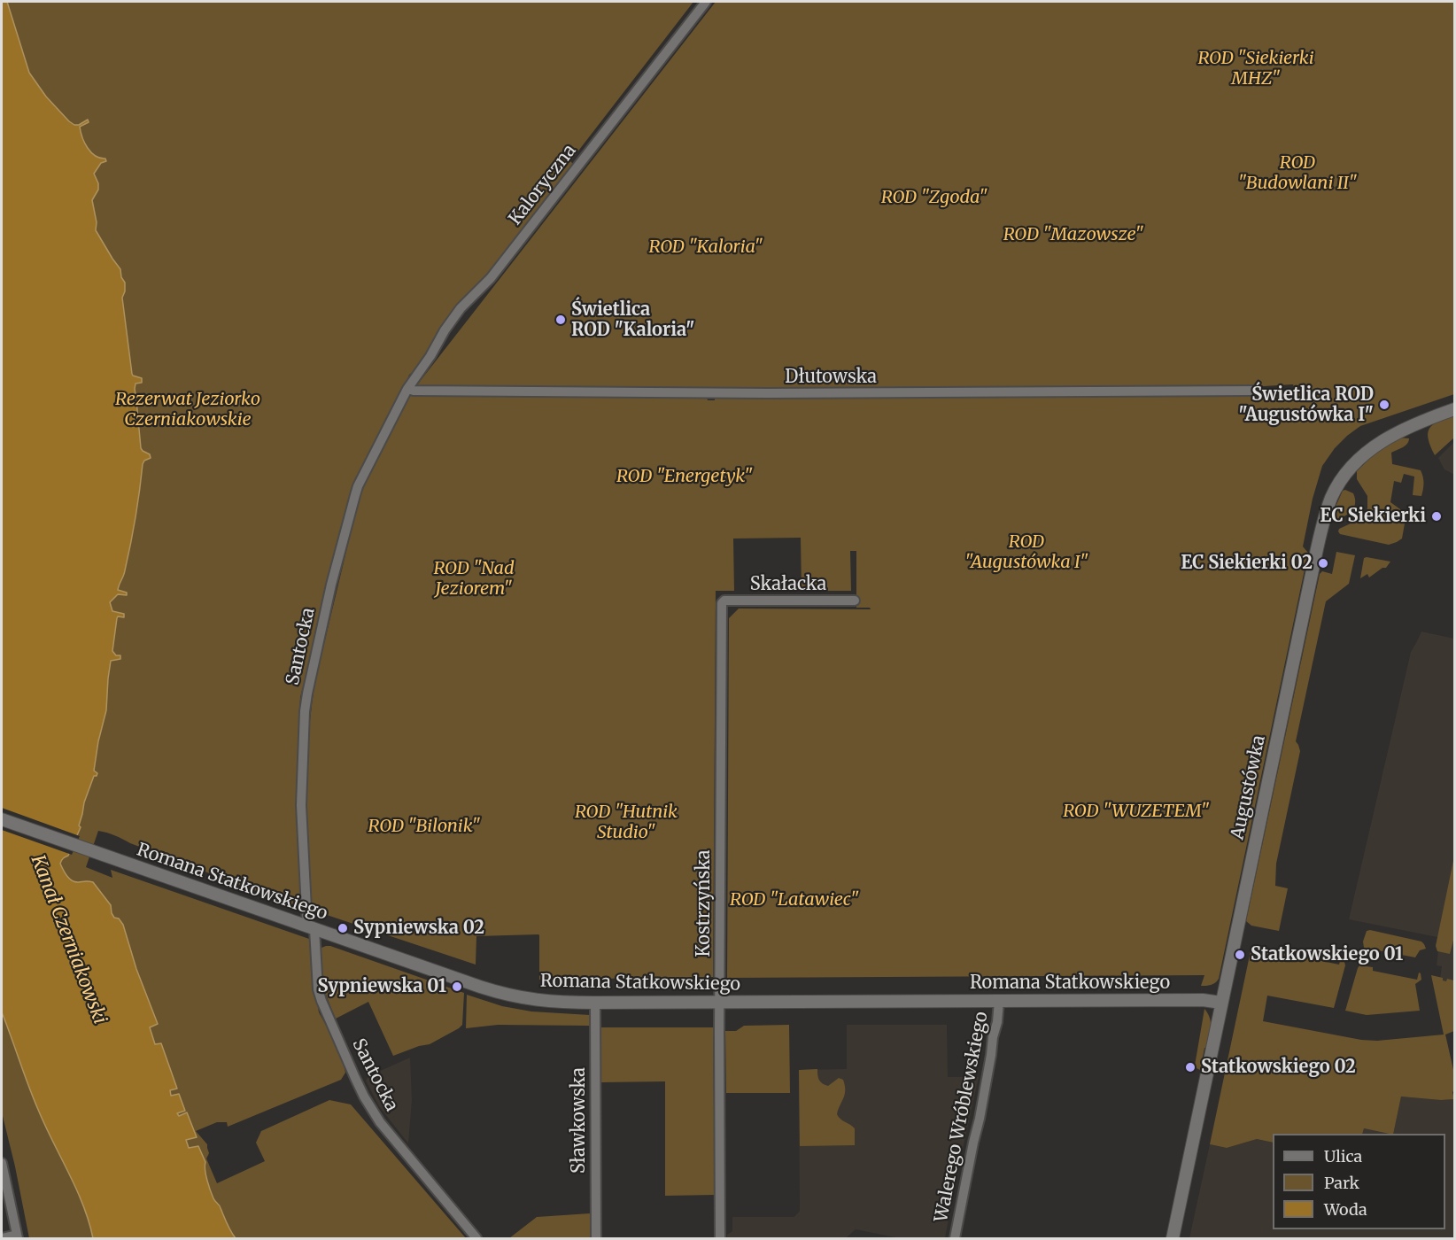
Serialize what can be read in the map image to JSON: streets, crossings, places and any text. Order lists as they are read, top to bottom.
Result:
{
  "streets": {
    "street": [
      "Kaloryczna",
      "Dłutowska",
      "Skałacka",
      "Santocka",
      "Augustówka",
      "Romana Statkowskiego",
      "Kostrzyńska",
      "Walerego Wróblewskiego",
      "Sławkowska"
    ]
  },
  "crossings": [
    ["Kaloryczna", "Dłutowska"],
    ["Kaloryczna", "Santocka"],
    ["Dłutowska", "Santocka"],
    ["Skałacka", "Kostrzyńska"],
    ["Santocka", "Romana Statkowskiego"],
    ["Augustówka", "Romana Statkowskiego"],
    ["Romana Statkowskiego", "Kostrzyńska"],
    ["Romana Statkowskiego", "Walerego Wróblewskiego"],
    ["Romana Statkowskiego", "Sławkowska"]
  ],
  "water": ["Kanał Czerniakowski"],
  "parks": [
    "ROD \"Siekierki MHZ\"",
    "ROD \"Budowlani II\"",
    "ROD \"Zgoda\"",
    "ROD \"Mazowsze\"",
    "ROD \"Kaloria\"",
    "Rezerwat Jeziorko Czerniakowskie",
    "ROD \"Energetyk\"",
    "ROD \"Augustówka I\"",
    "ROD \"Nad Jeziorem\"",
    "ROD \"WUZETEM\"",
    "ROD \"Hutnik Studio\"",
    "ROD \"Bilonik\"",
    "ROD \"Latawiec\""
  ],
  "places": [
    "Świetlica ROD \"Kaloria\"",
    "Świetlica ROD \"Augustówka I\"",
    "EC Siekierki",
    "EC Siekierki 02",
    "Sypniewska 02",
    "Statkowskiego 01",
    "Sypniewska 01",
    "Statkowskiego 02"
  ],
  "legend": ["Ulica", "Park", "Woda"]
}
